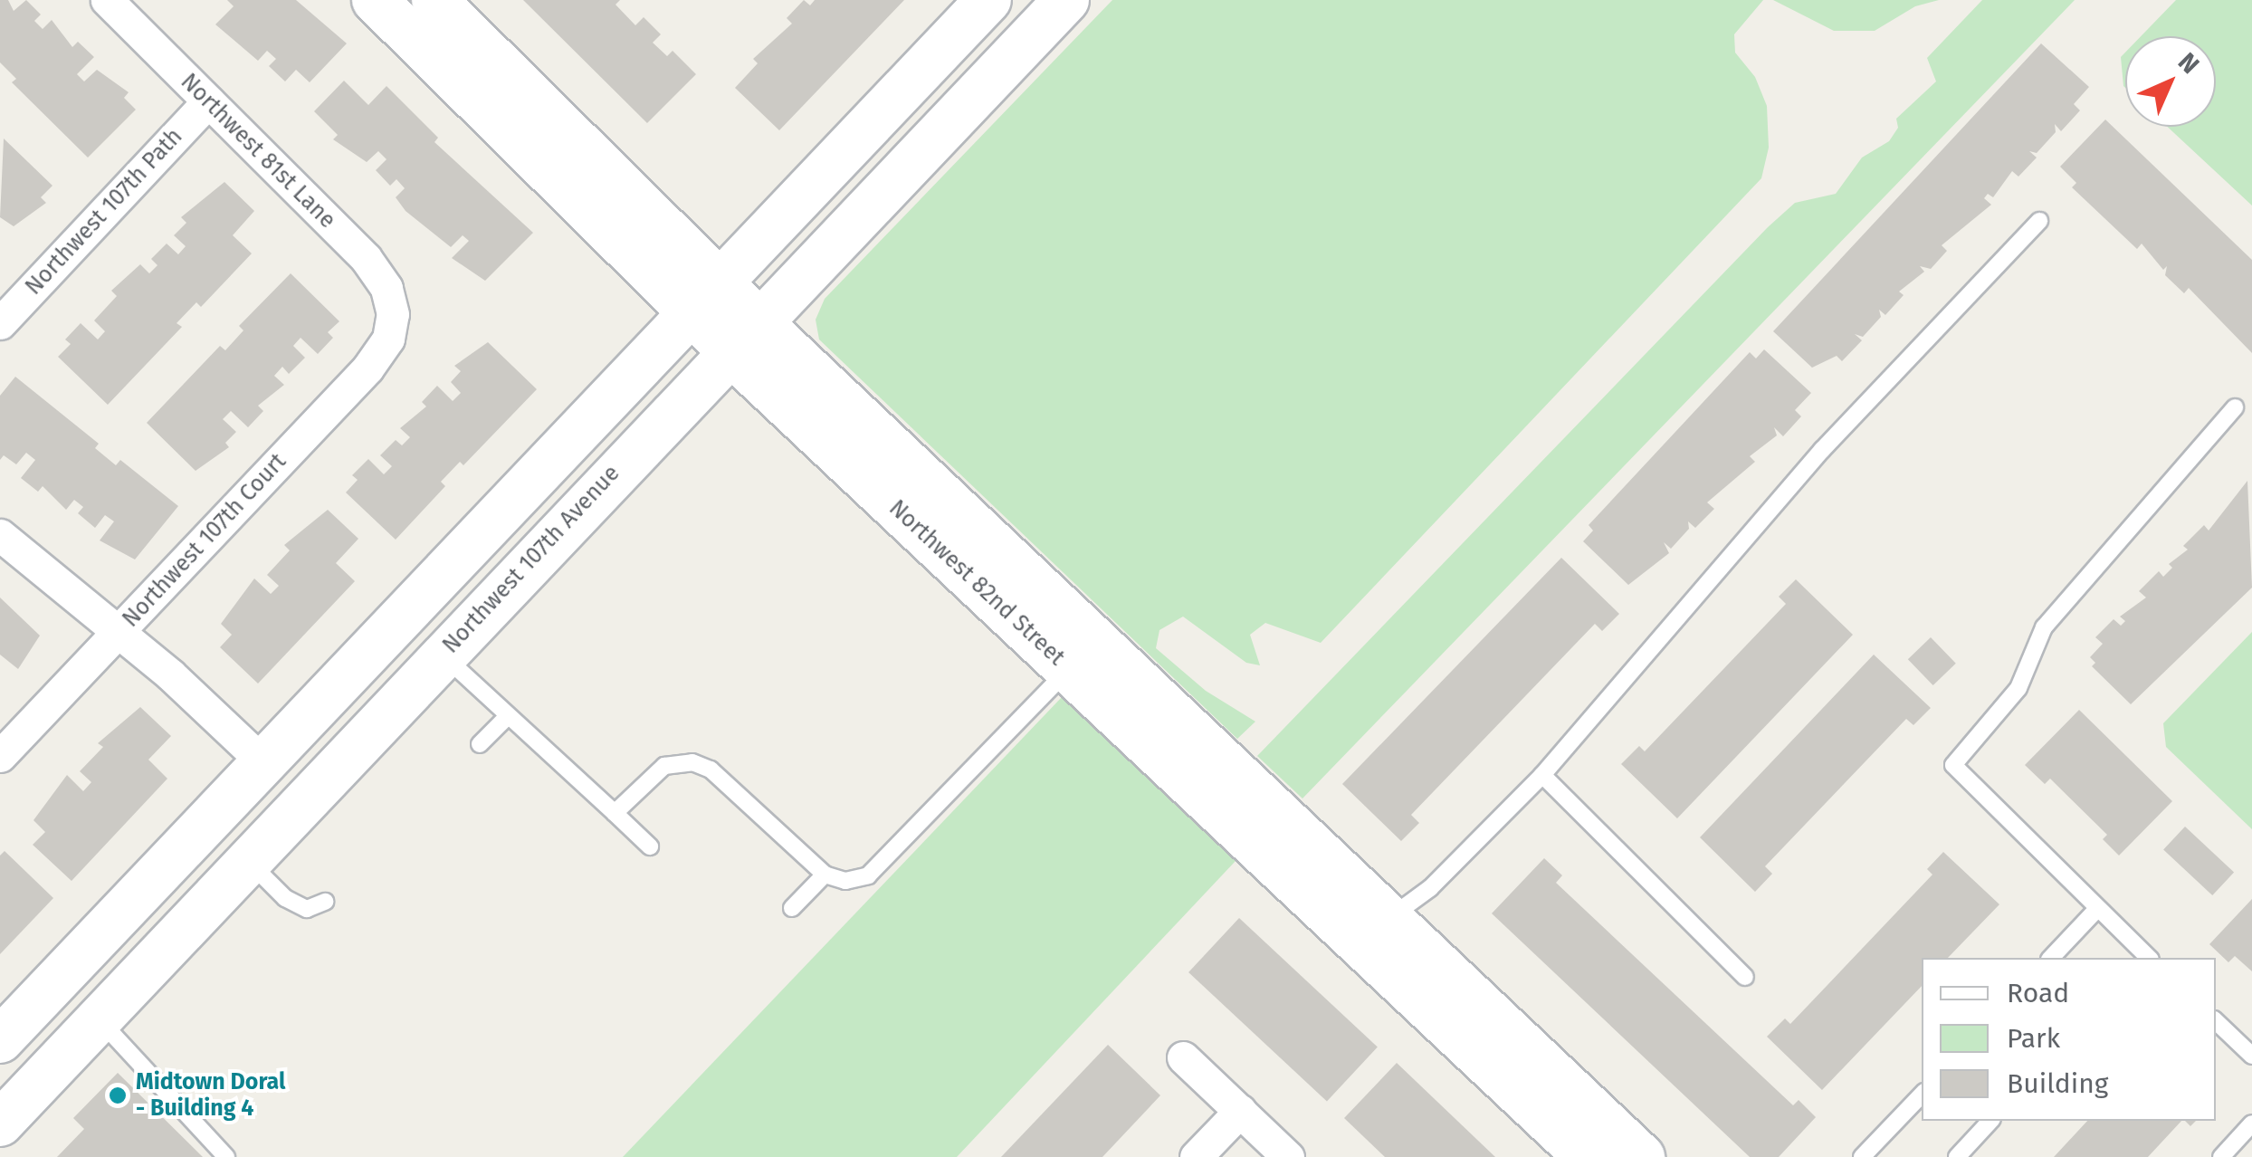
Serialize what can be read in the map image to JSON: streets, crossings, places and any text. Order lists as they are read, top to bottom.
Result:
{
  "streets": {
    "street": [
      "Northwest 81st Lane",
      "Northwest 107th Path",
      "Northwest 107th Court",
      "Northwest 107th Avenue",
      "Northwest 82nd Street"
    ]
  },
  "crossings": [
    ["Northwest 81st Lane", "Northwest 107th Path"],
    ["Northwest 81st Lane", "Northwest 107th Court"],
    ["Northwest 107th Avenue", "Northwest 82nd Street"]
  ],
  "places": ["Midtown Doral - Building 4"],
  "legend": ["Road", "Park", "Building"],
  "north": "top right"
}
